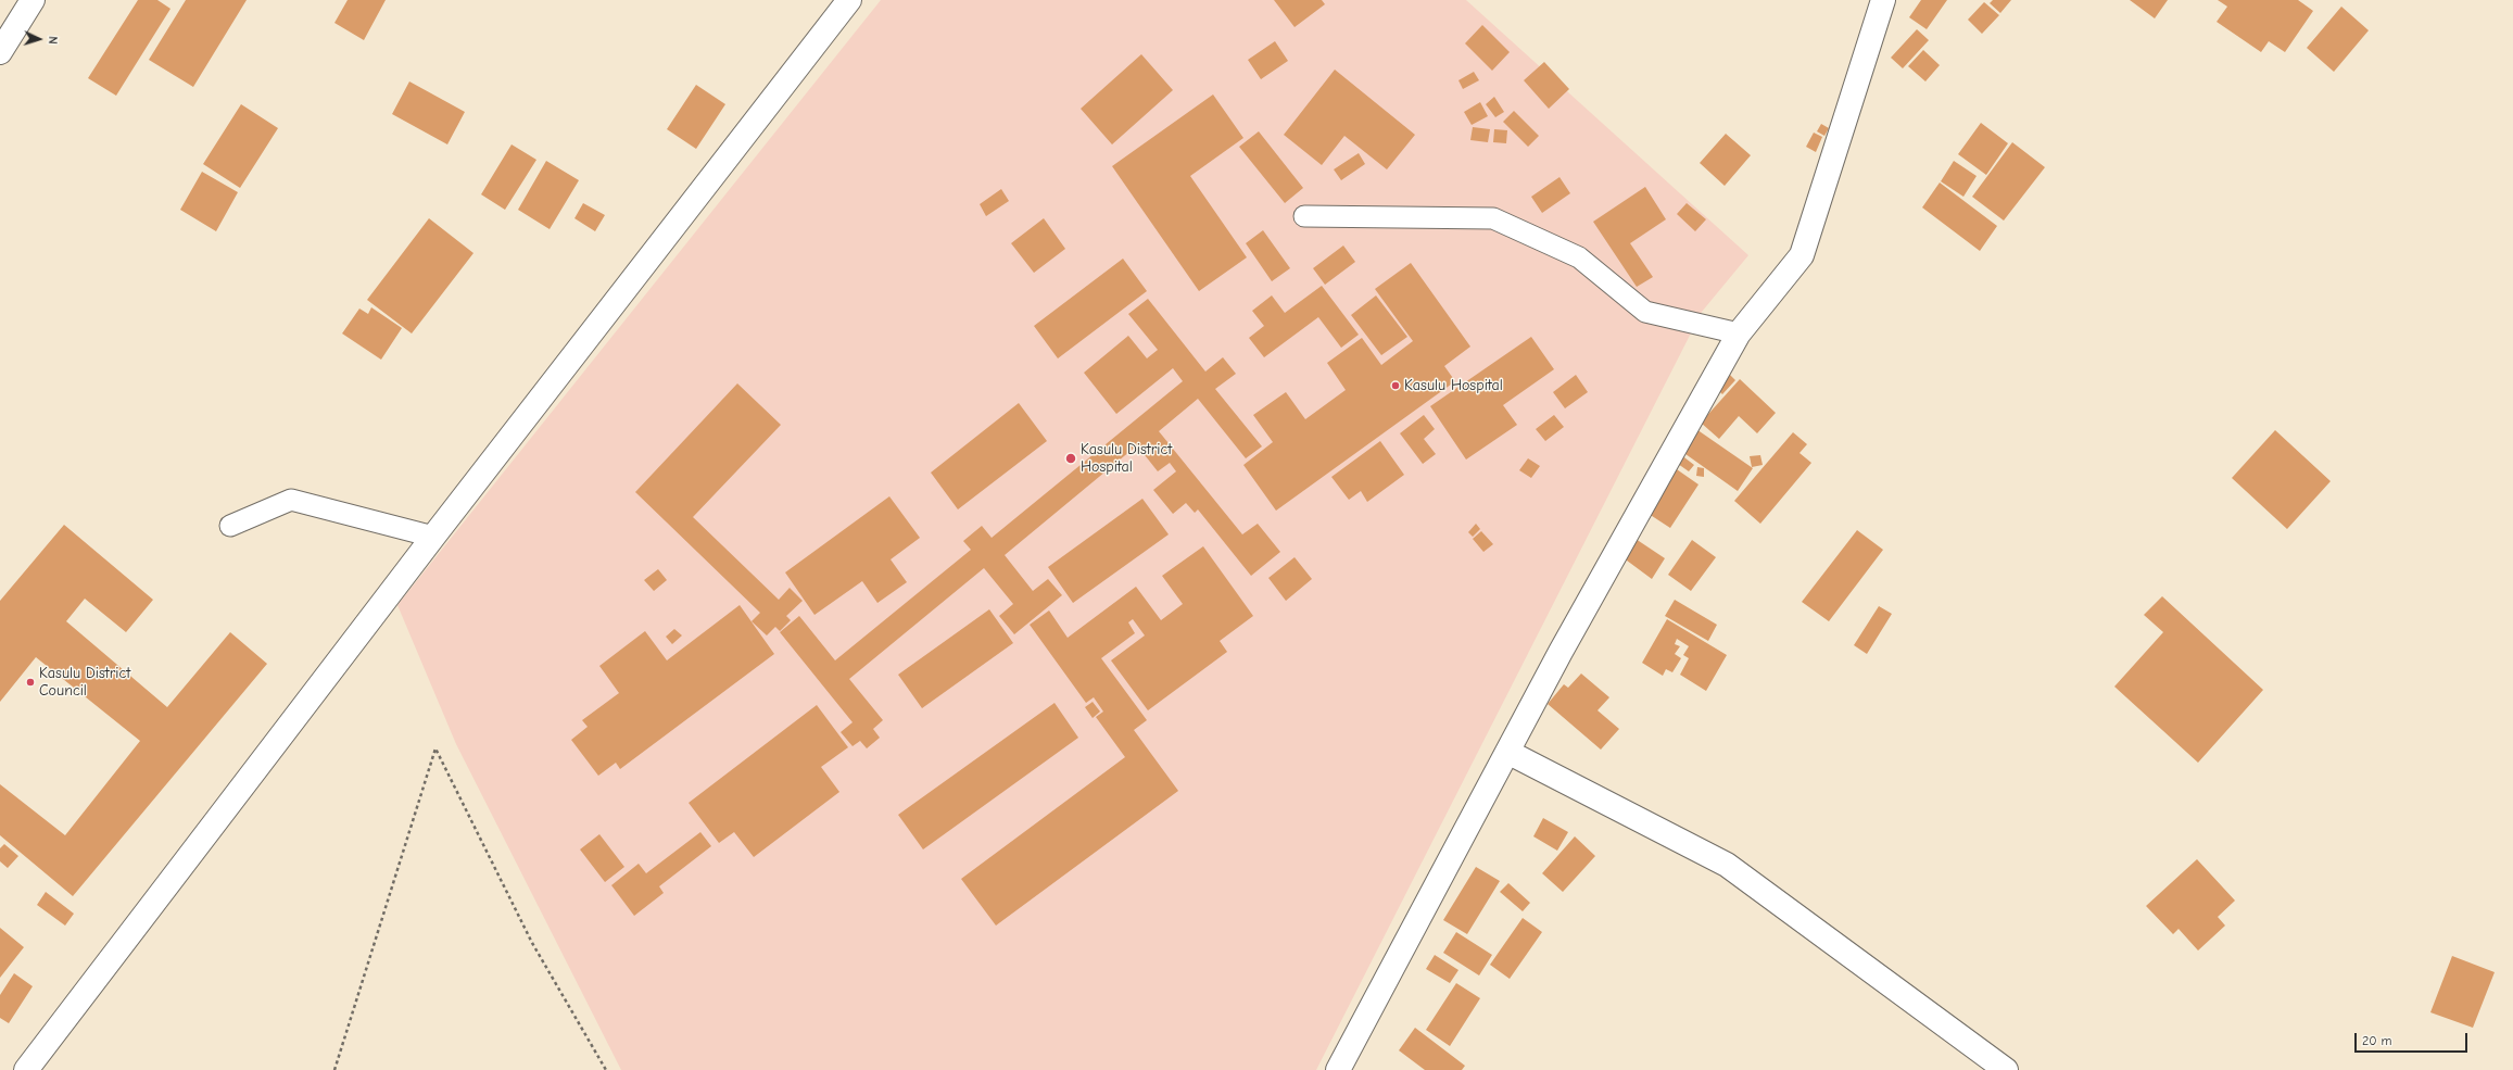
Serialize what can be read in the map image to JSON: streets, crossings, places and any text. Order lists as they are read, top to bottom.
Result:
{
  "places": ["Kasulu Hospital", "Kasulu District Hospital", "Kasulu District Council"],
  "scale_bar": "20 m",
  "north": "right"
}
